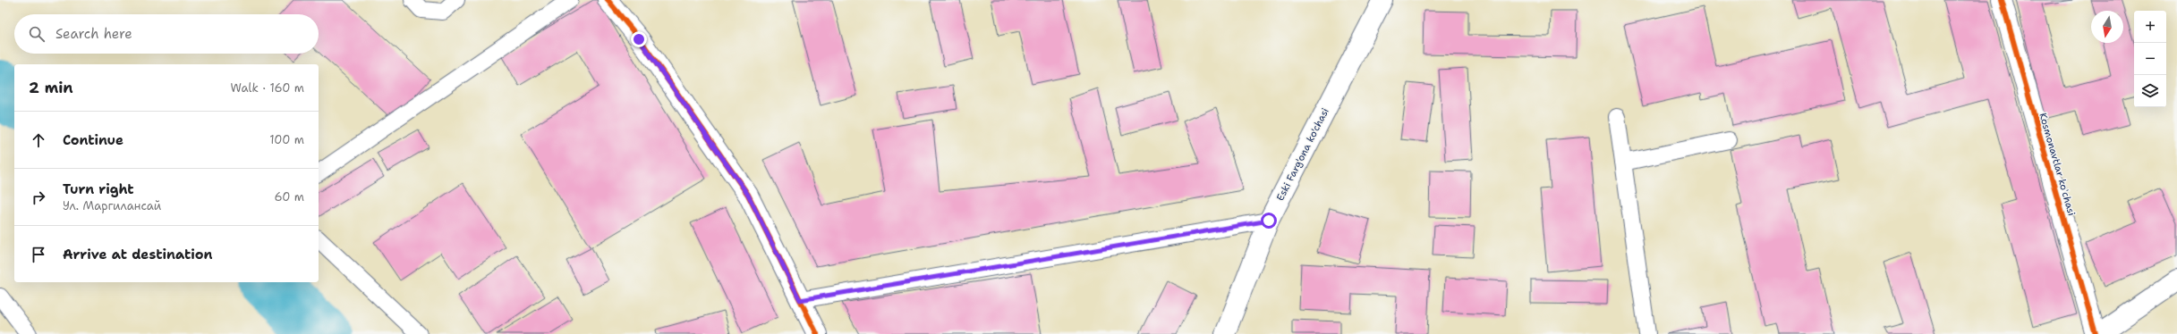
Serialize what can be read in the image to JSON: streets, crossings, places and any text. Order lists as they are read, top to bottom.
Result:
{
  "streets": {
    "street": ["Eski Farg'ona ko'chasi", "Kosmonavtlar koʻchasi"]
  },
  "north": "bottom",
  "page": {
    "map_buttons": ["+", "−"],
    "search": "Search here",
    "heading": ["2 min", "Walk · 160 m"],
    "list": [
      ["Continue", "100 m"],
      ["Turn right", "Ул. Маргилансай", "60 m"],
      "Arrive at destination"
    ]
  }
}
